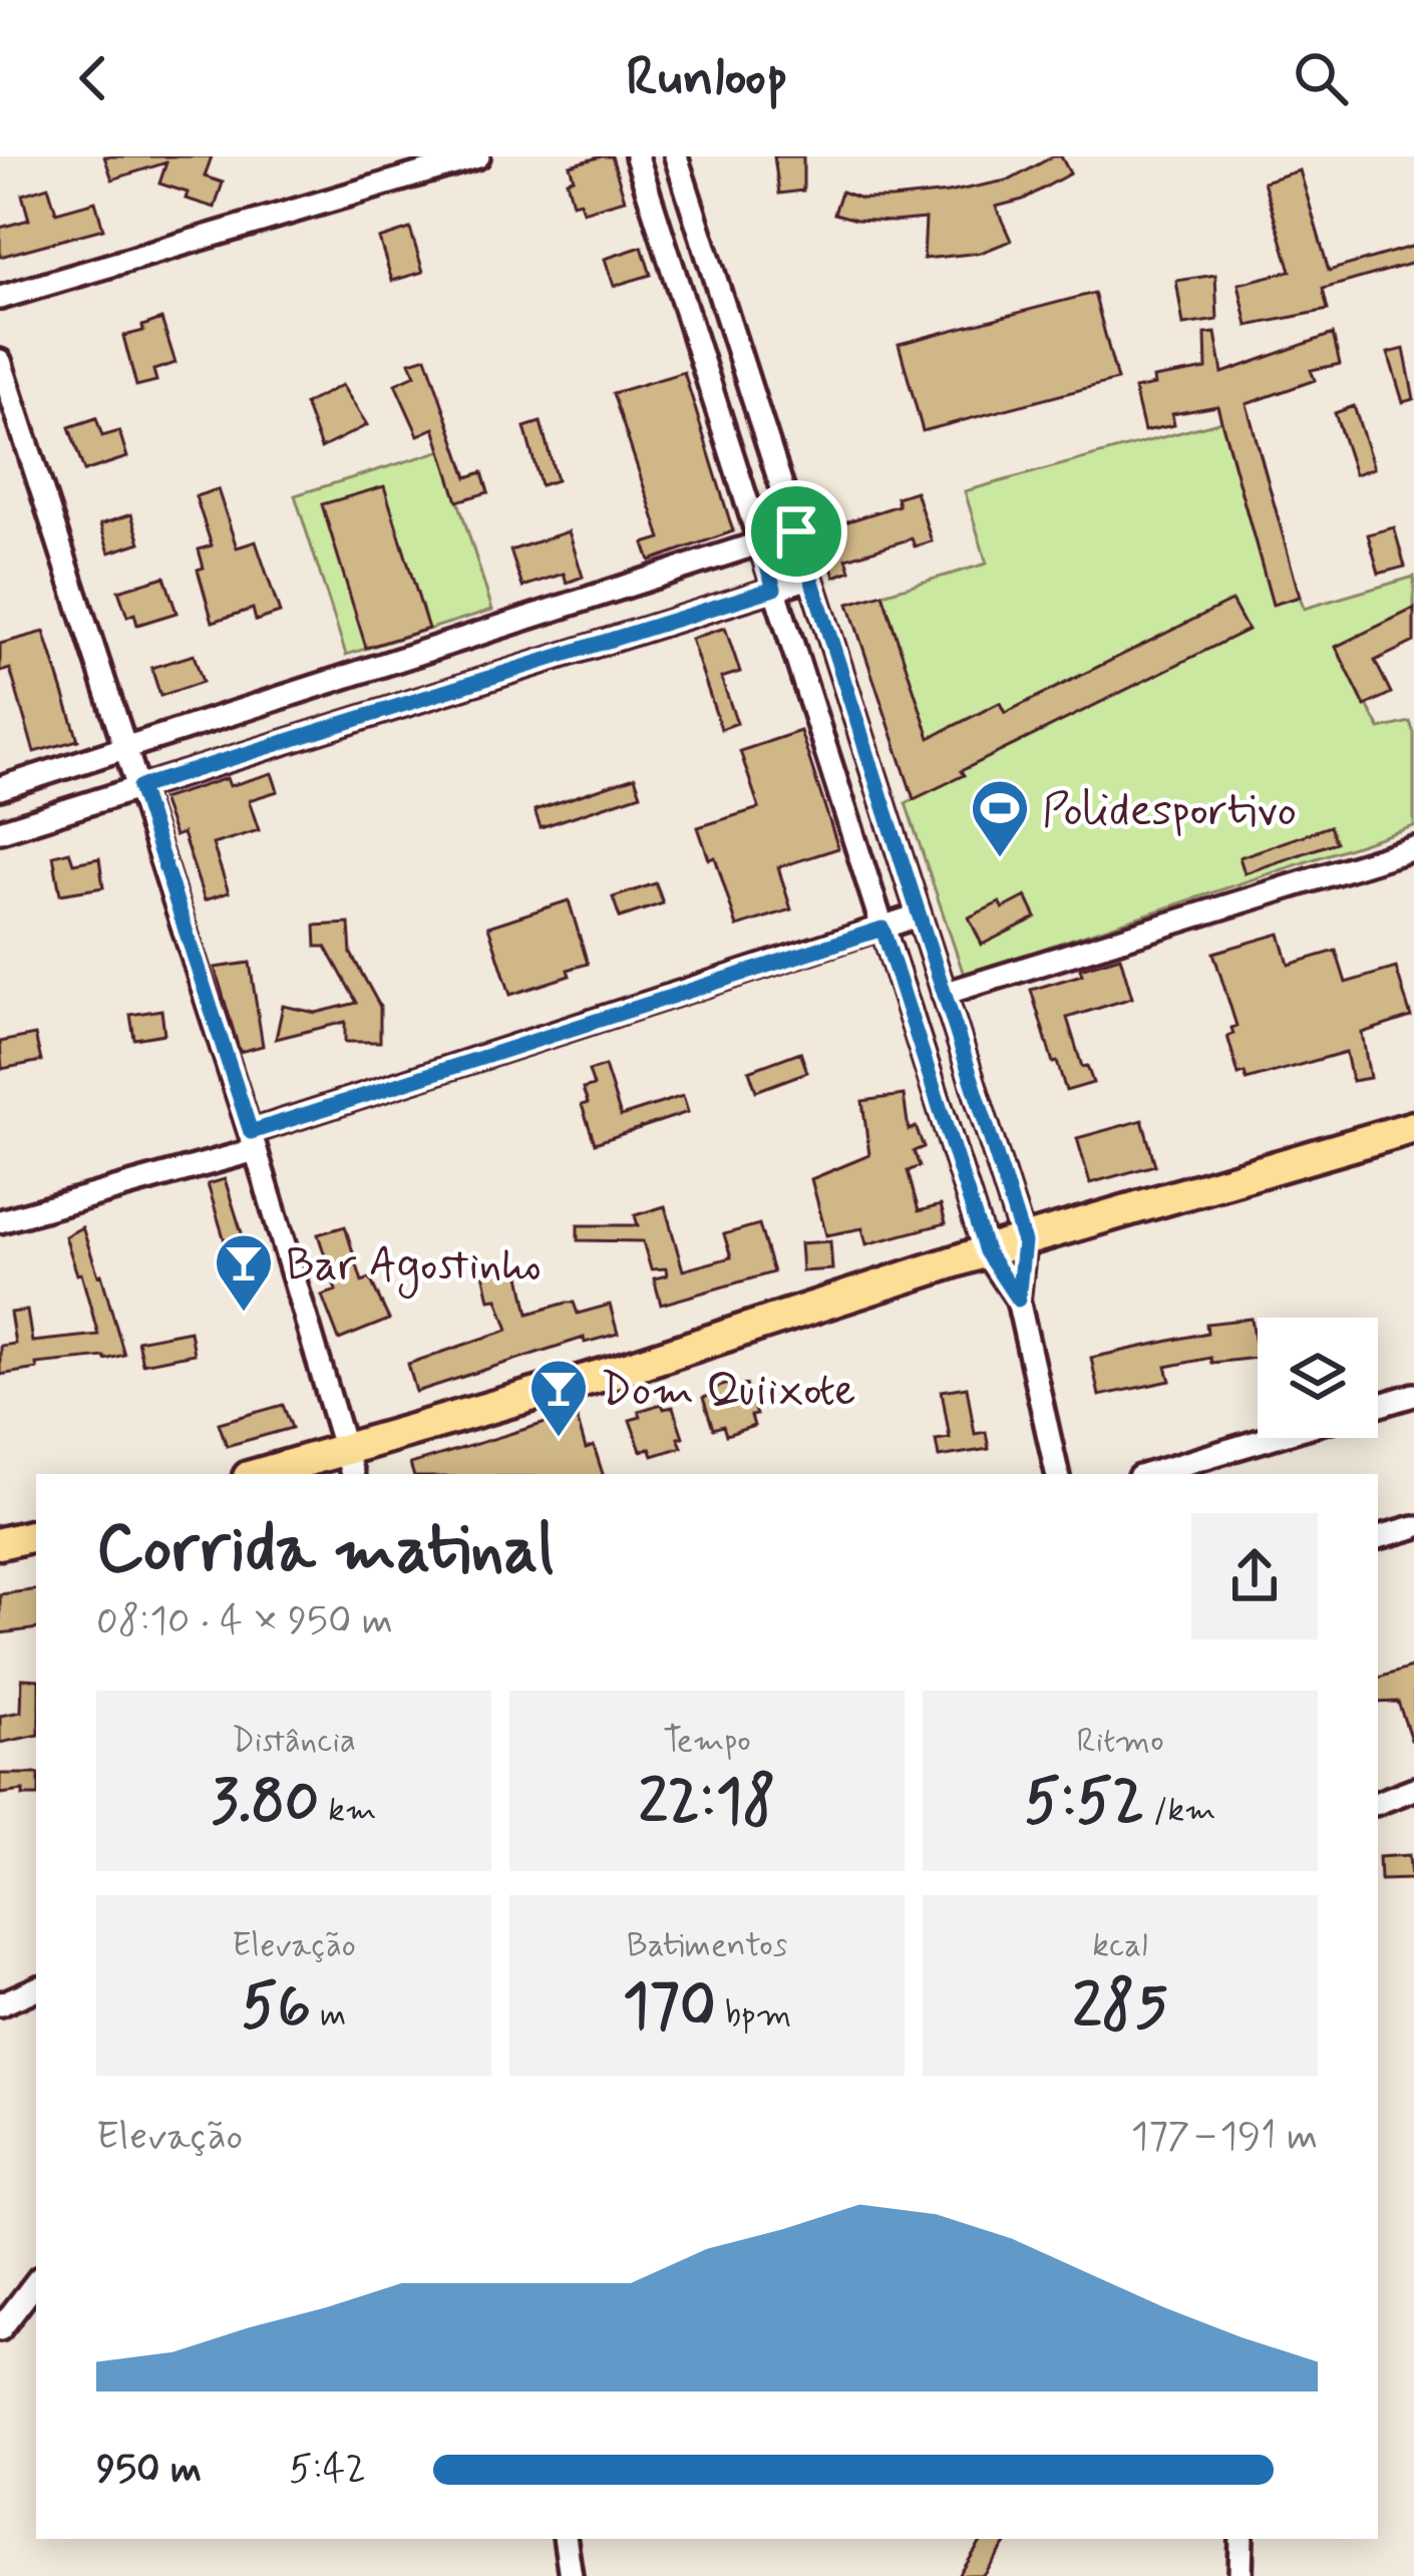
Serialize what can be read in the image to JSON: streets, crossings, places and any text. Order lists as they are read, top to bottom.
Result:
{
  "places": {
    "sports": ["Polidesportivo"],
    "bar": ["Bar Agostinho", "Dom Quiixote"]
  },
  "page": {
    "header": "Runloop",
    "heading": ["Corrida matinal", "08:10 · 4 × 950 m"],
    "stats": [
      ["Distância", "3.80 km"],
      ["Tempo", "22:18"],
      ["Ritmo", "5:52 /km"],
      ["Elevação", "56 m"],
      ["Batimentos", "170 bpm"],
      ["kcal", "285"]
    ],
    "chart": ["Elevação", "177–191 m"],
    "list": [
      {
        "name": "950 m",
        "note": "5:42"
      }
    ]
  }
}
